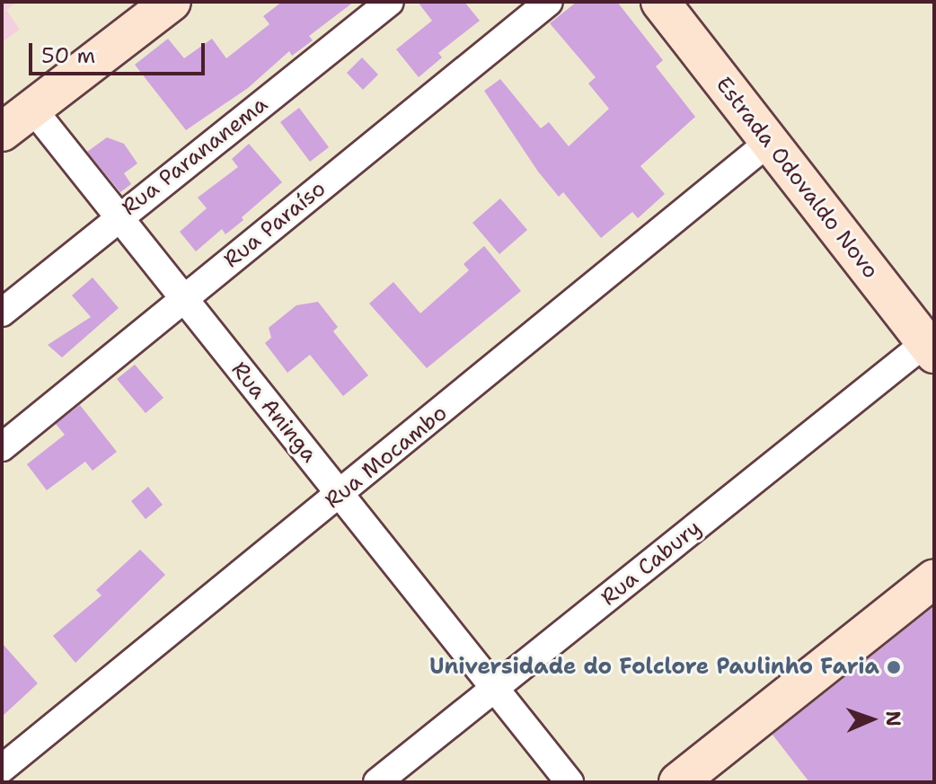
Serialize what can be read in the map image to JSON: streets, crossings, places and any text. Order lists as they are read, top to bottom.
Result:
{
  "streets": {
    "street": [
      "Rua Parananema",
      "Estrada Odovaldo Novo",
      "Rua Paraíso",
      "Rua Aninga",
      "Rua Mocambo",
      "Rua Cabury"
    ]
  },
  "crossings": [
    ["Rua Parananema", "Rua Aninga"],
    ["Estrada Odovaldo Novo", "Rua Mocambo"],
    ["Estrada Odovaldo Novo", "Rua Cabury"],
    ["Rua Paraíso", "Rua Aninga"],
    ["Rua Aninga", "Rua Mocambo"],
    ["Rua Aninga", "Rua Cabury"]
  ],
  "places": ["Universidade do Folclore Paulinho Faria"],
  "scale_bar": "50 m",
  "north": "right"
}
